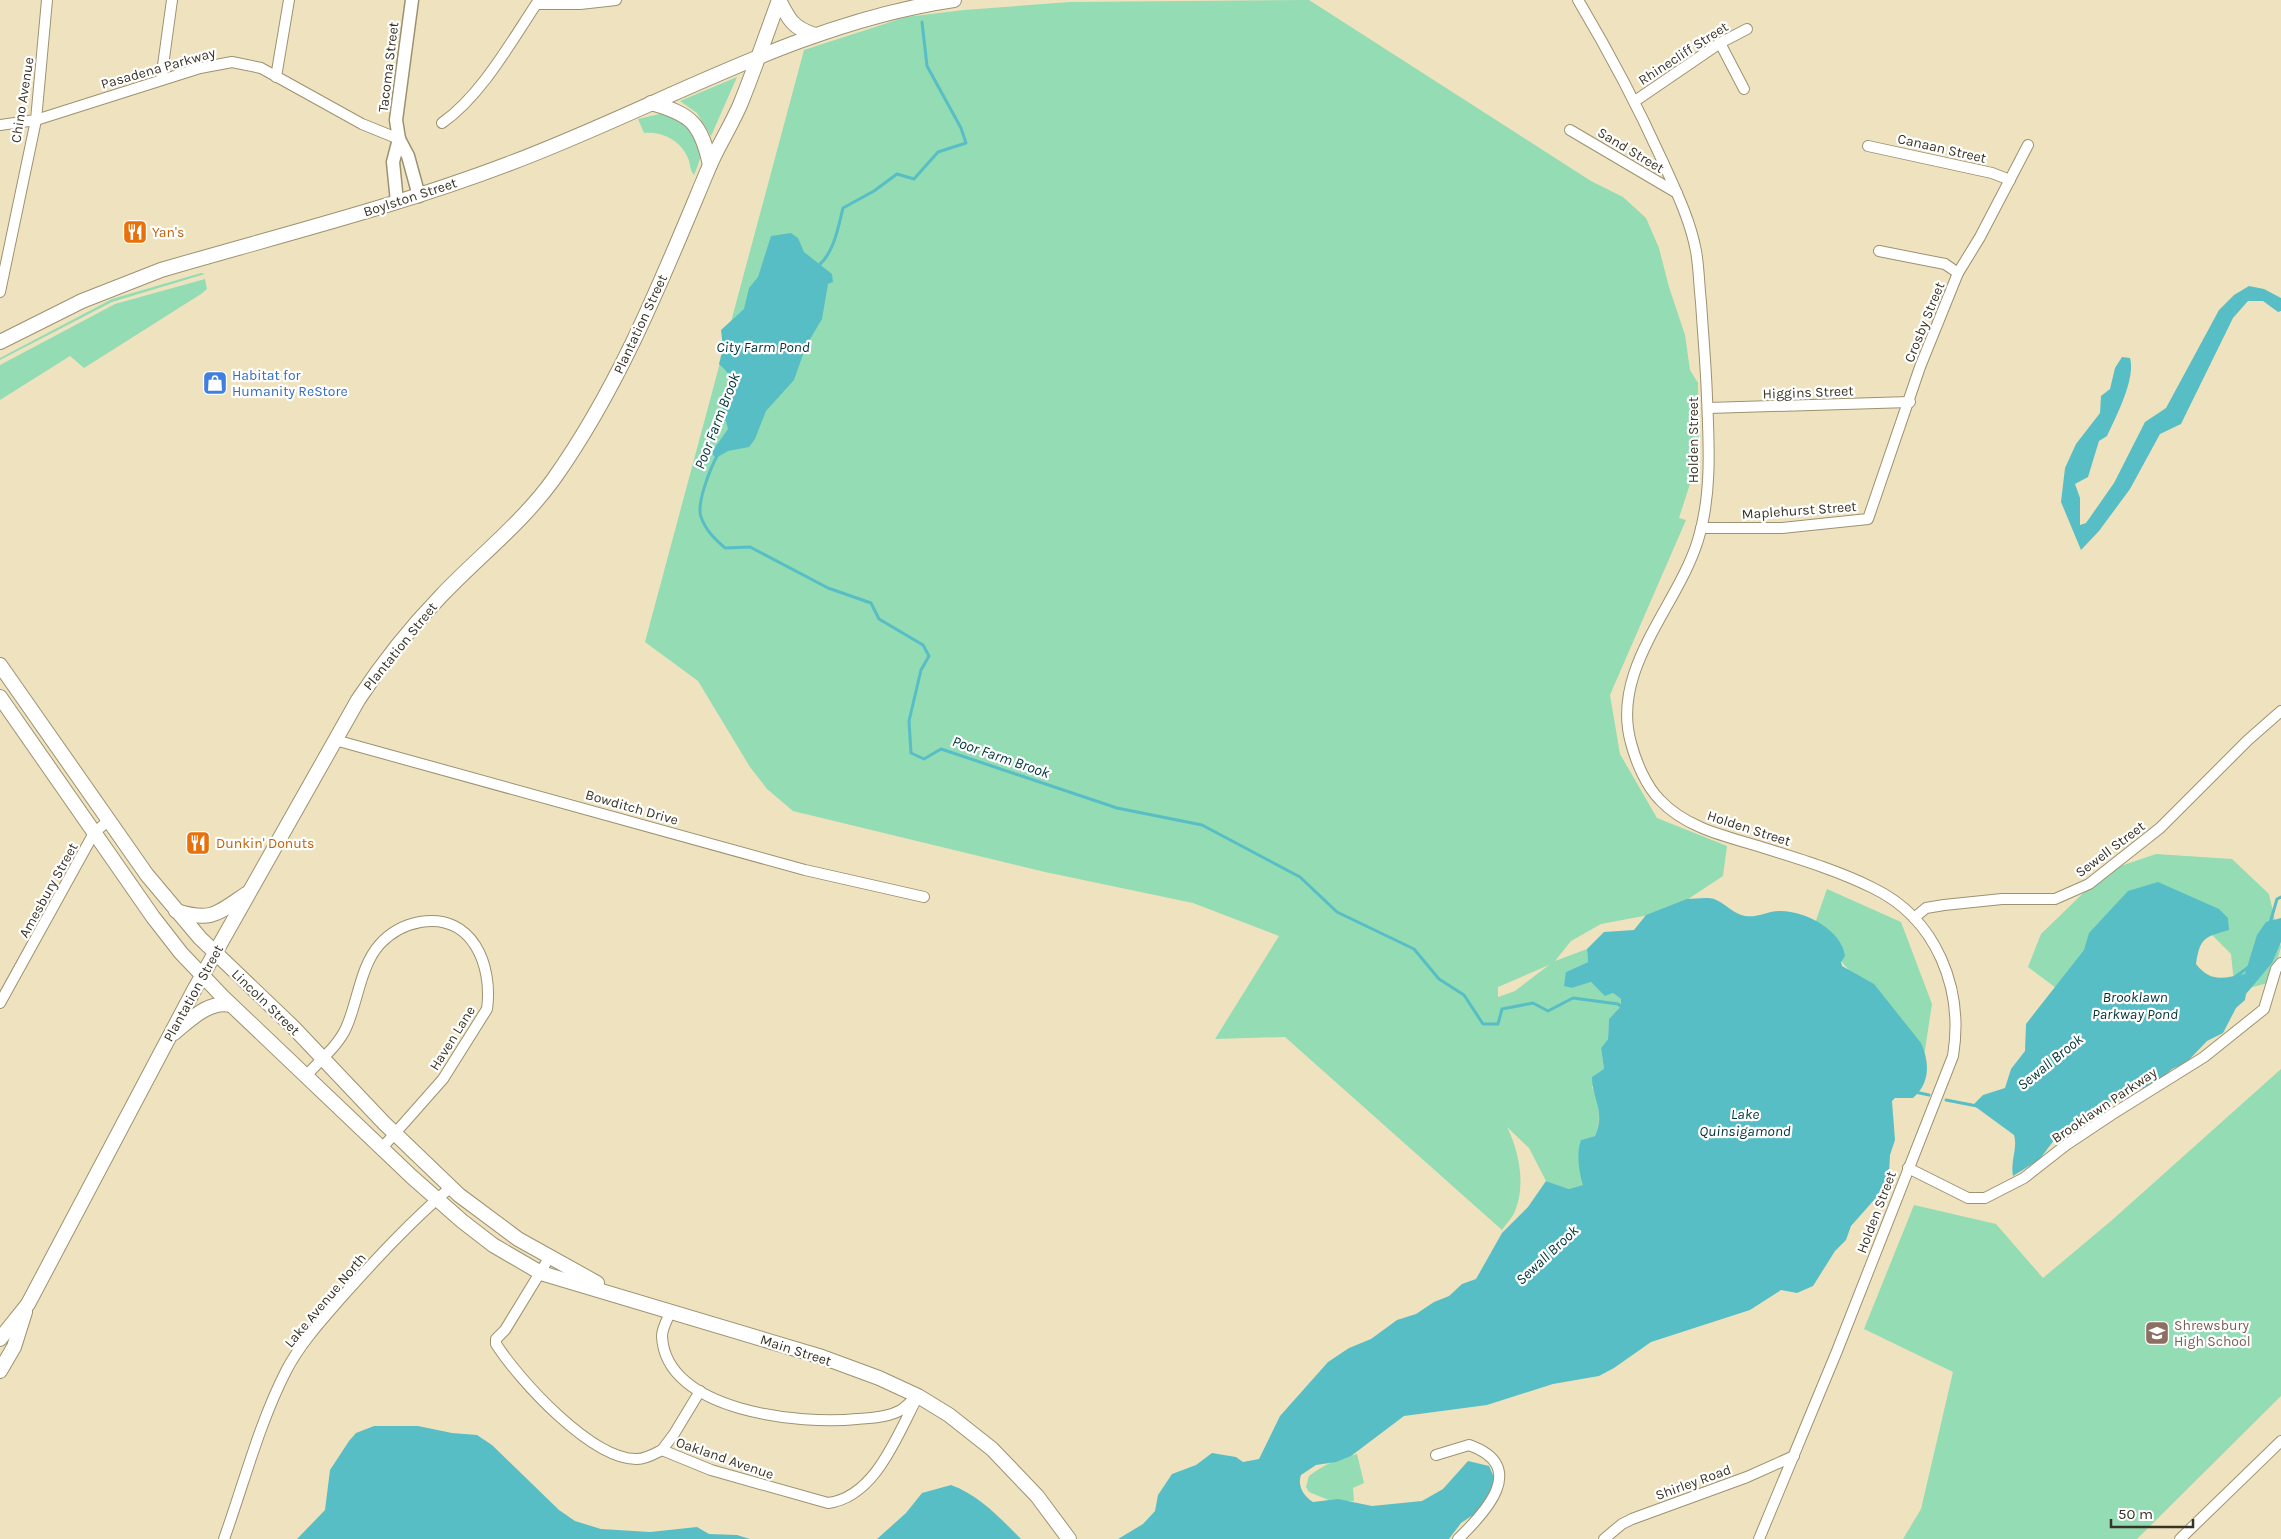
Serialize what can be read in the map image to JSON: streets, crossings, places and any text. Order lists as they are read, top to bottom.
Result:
{
  "streets": {
    "main road": [
      "Boylston Street",
      "Plantation Street",
      "Lincoln Street",
      "Main Street"
    ],
    "street": [
      "Rhinecliff Street",
      "Tacoma Street",
      "Pasadena Parkway",
      "Chino Avenue",
      "Canaan Street",
      "Sand Street",
      "Crosby Street",
      "Higgins Street",
      "Holden Street",
      "Maplehurst Street",
      "Bowditch Drive",
      "Sewell Street",
      "Amesbury Street",
      "Haven Lane",
      "Brooklawn Parkway",
      "Lake Avenue North",
      "Oakland Avenue",
      "Shirley Road"
    ]
  },
  "crossings": [
    ["Rhinecliff Street", "Holden Street"],
    ["Tacoma Street", "Pasadena Parkway"],
    ["Tacoma Street", "Boylston Street"],
    ["Pasadena Parkway", "Chino Avenue"],
    ["Canaan Street", "Crosby Street"],
    ["Sand Street", "Holden Street"],
    ["Boylston Street", "Plantation Street"],
    ["Crosby Street", "Higgins Street"],
    ["Crosby Street", "Maplehurst Street"],
    ["Plantation Street", "Bowditch Drive"],
    ["Plantation Street", "Lincoln Street"],
    ["Higgins Street", "Holden Street"],
    ["Holden Street", "Maplehurst Street"],
    ["Holden Street", "Sewell Street"],
    ["Holden Street", "Brooklawn Parkway"],
    ["Holden Street", "Shirley Road"],
    ["Amesbury Street", "Lincoln Street"],
    ["Lincoln Street", "Haven Lane"],
    ["Lincoln Street", "Lake Avenue North"],
    ["Lincoln Street", "Main Street"],
    ["Main Street", "Oakland Avenue"]
  ],
  "water": [
    "City Farm Pond",
    "Poor Farm Brook",
    "Brooklawn Parkway Pond",
    "Sewall Brook",
    "Lake Quinsigamond"
  ],
  "places": {
    "restaurant": ["Yan's", "Dunkin' Donuts"],
    "shop": ["Habitat for Humanity ReStore"],
    "school or university": ["Shrewsbury High School"]
  },
  "scale_bar": "50 m"
}
